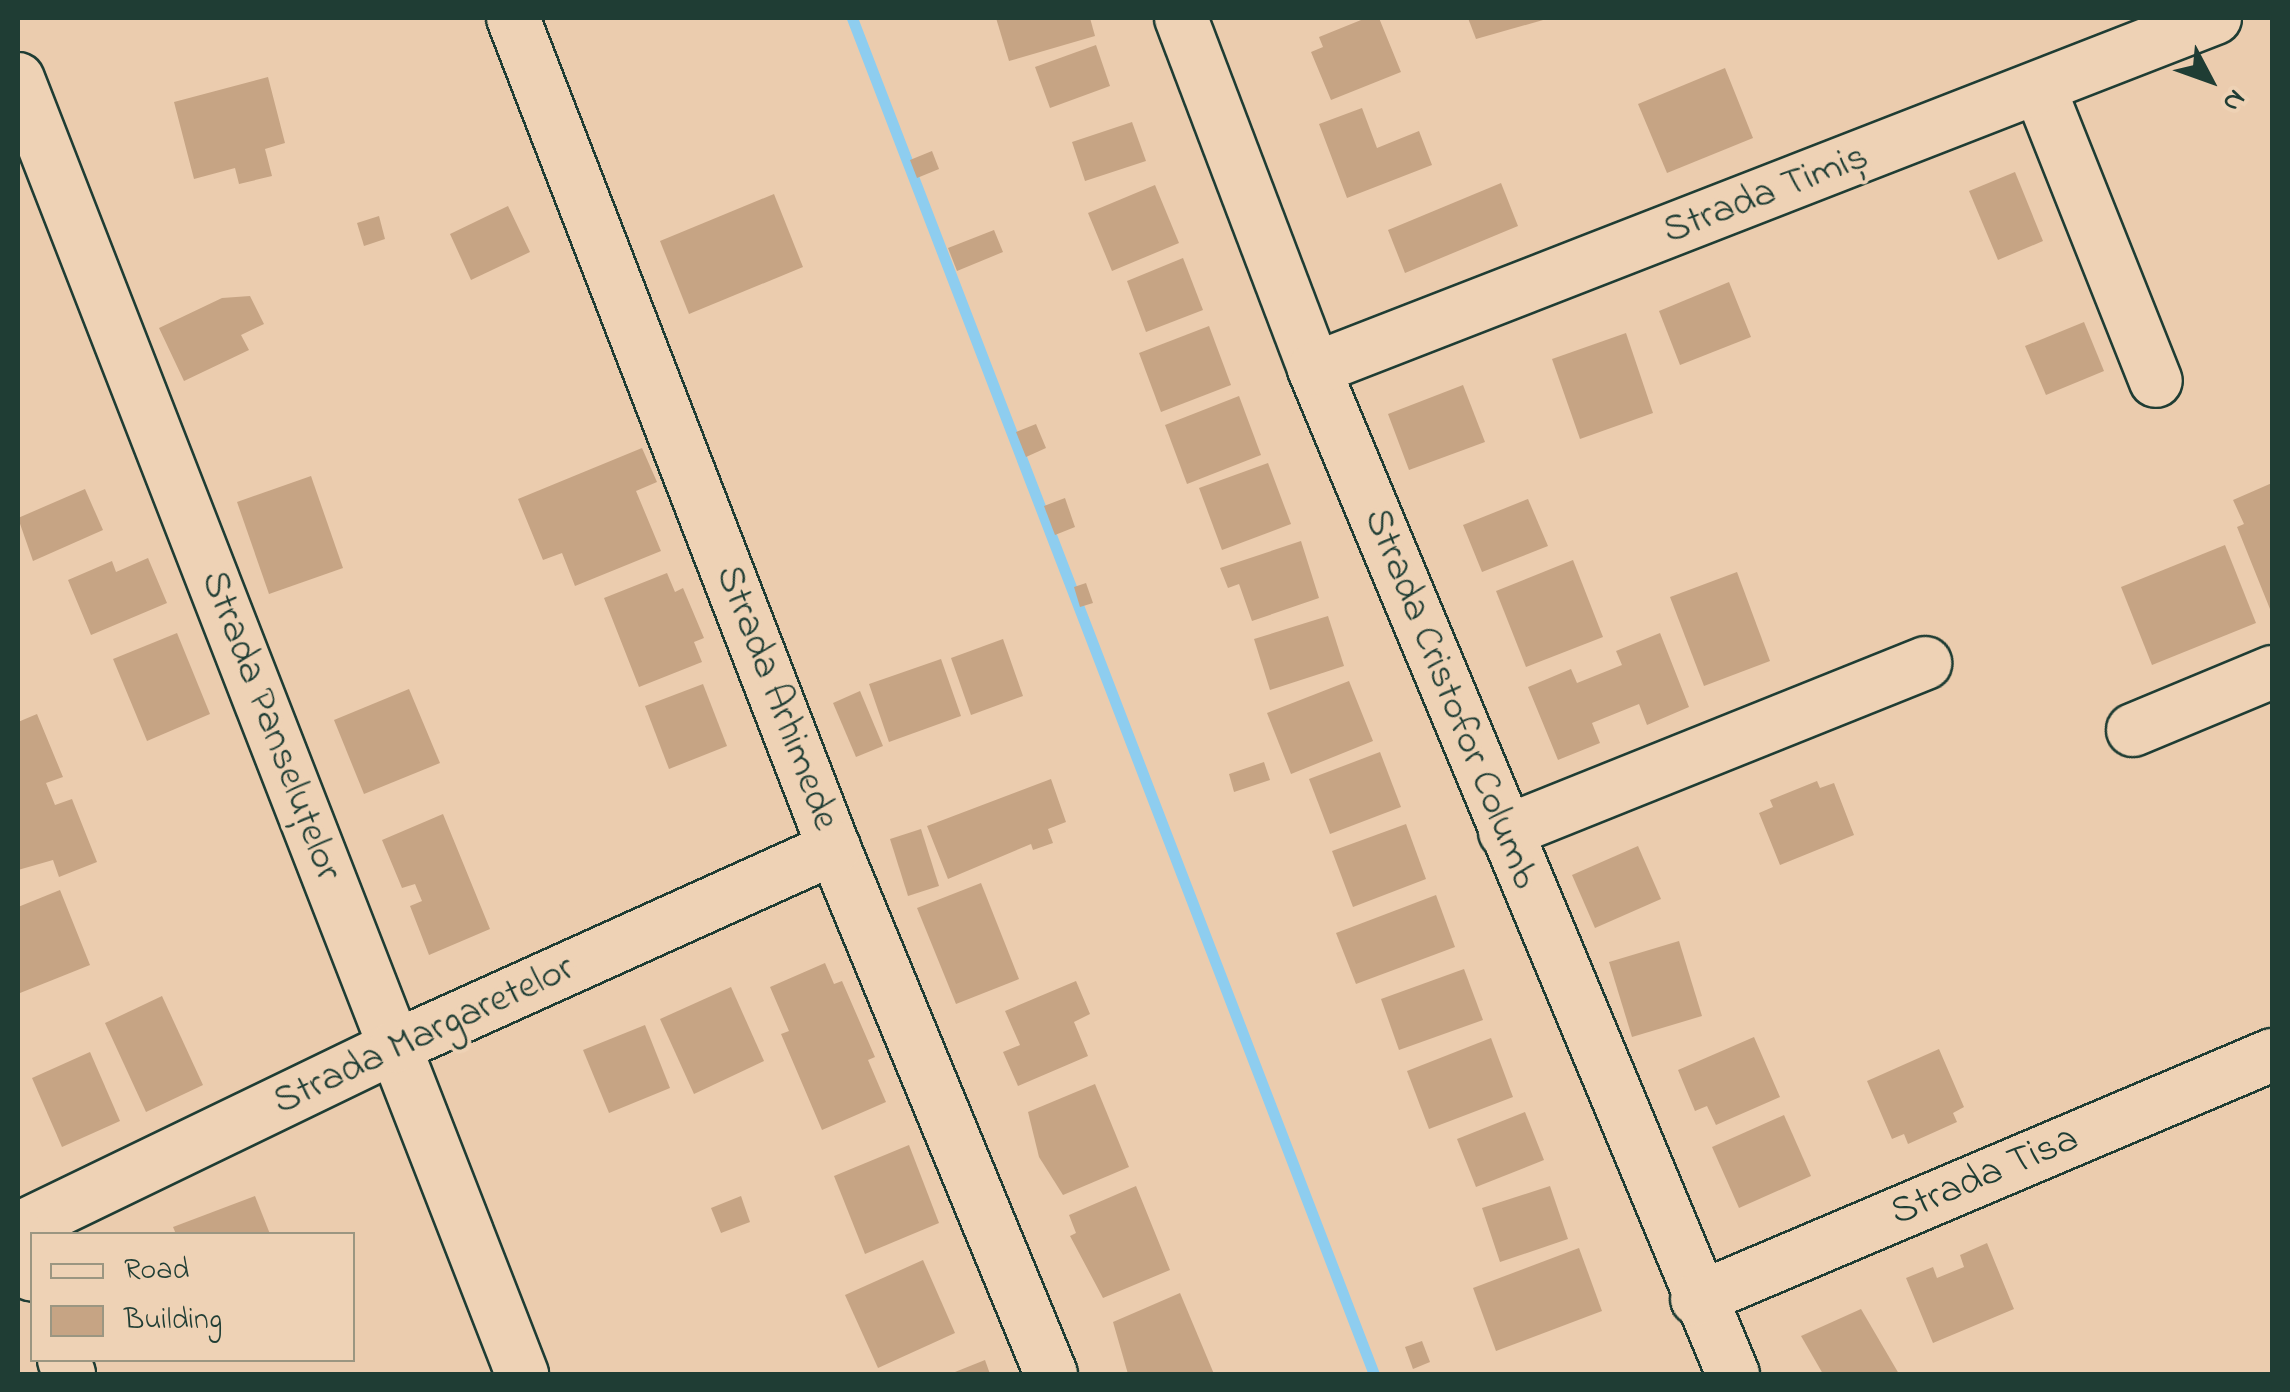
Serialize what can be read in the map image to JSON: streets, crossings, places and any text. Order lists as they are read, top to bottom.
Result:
{
  "streets": {
    "street": [
      "Strada Timiș",
      "Strada Arhimede",
      "Strada Cristofor Columb",
      "Strada Panseluțelor",
      "Strada Margaretelor",
      "Strada Tisa"
    ]
  },
  "crossings": [
    ["Strada Timiș", "Strada Cristofor Columb"],
    ["Strada Arhimede", "Strada Margaretelor"],
    ["Strada Cristofor Columb", "Strada Tisa"],
    ["Strada Panseluțelor", "Strada Margaretelor"]
  ],
  "legend": ["Road", "Building"],
  "north": "bottom right"
}
